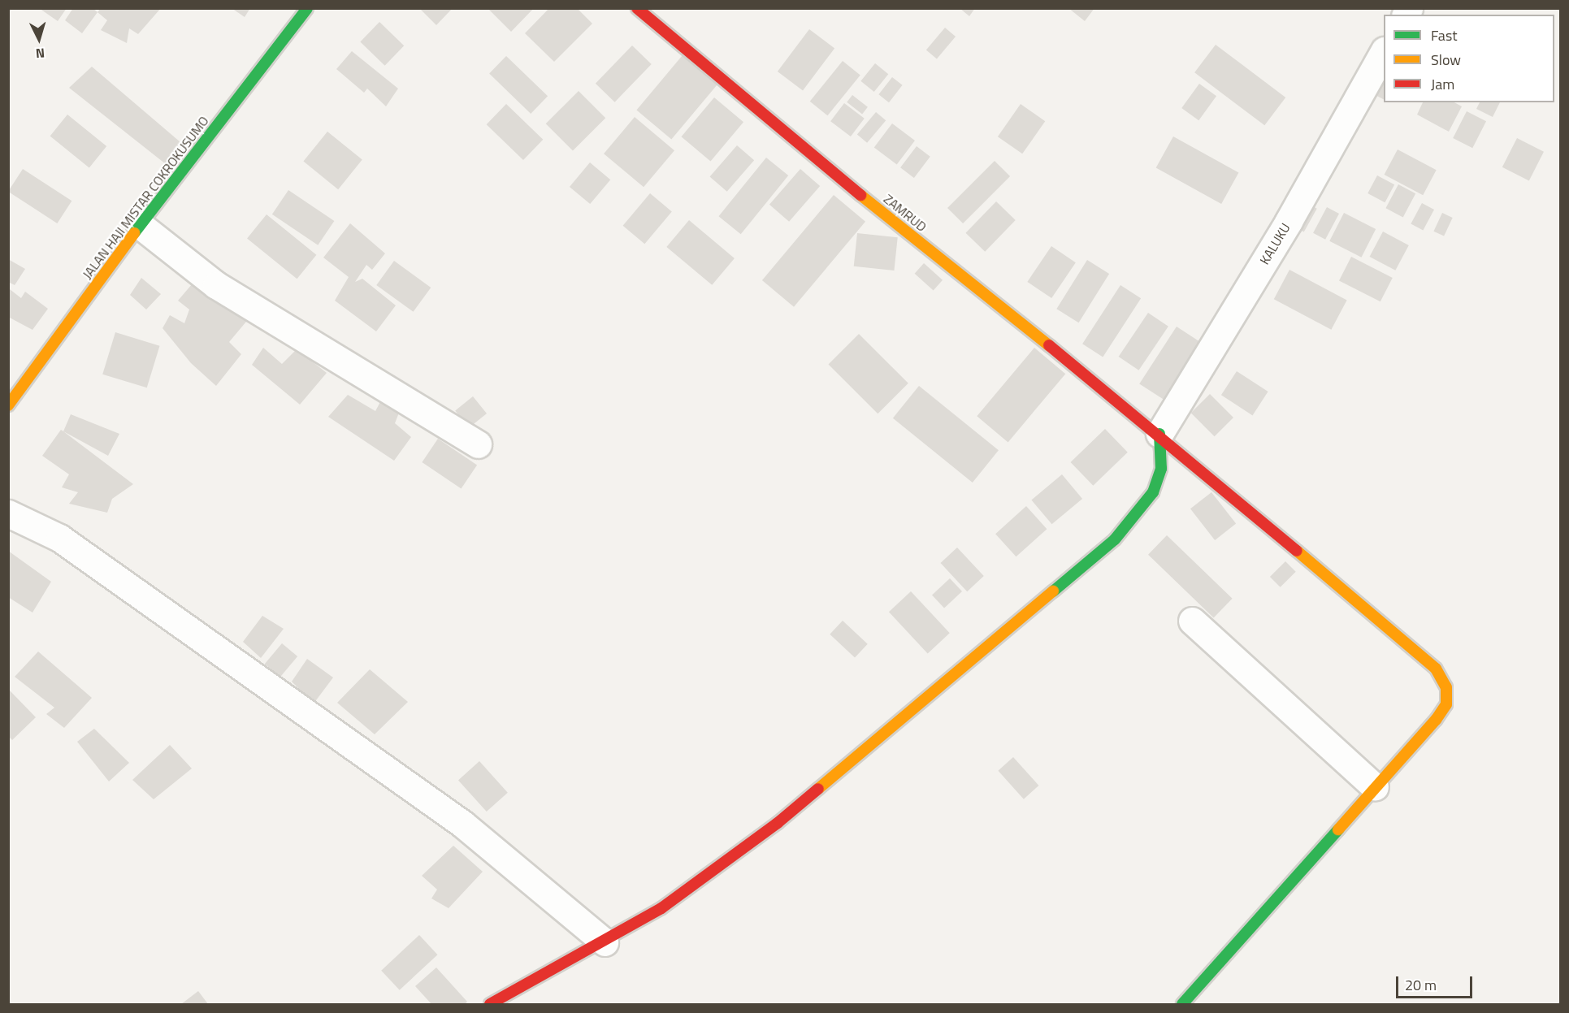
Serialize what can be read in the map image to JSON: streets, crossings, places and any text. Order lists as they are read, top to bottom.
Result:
{
  "streets": {
    "street": ["JALAN HAJI MISTAR COKROKUSUMO", "ZAMRUD", "KALUKU"]
  },
  "crossings": [
    ["ZAMRUD", "KALUKU"]
  ],
  "legend": ["Fast", "Slow", "Jam"],
  "scale_bar": "20 m",
  "north": "bottom"
}
